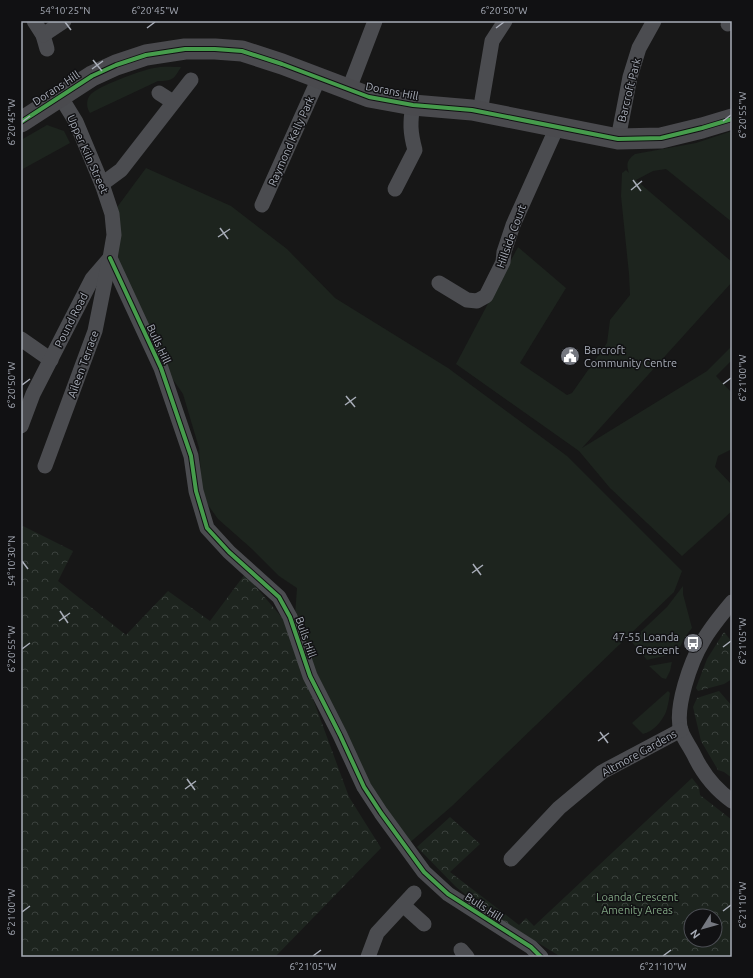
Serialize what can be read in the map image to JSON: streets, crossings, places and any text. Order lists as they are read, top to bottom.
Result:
{
  "streets": {
    "street": [
      "Dorans Hill",
      "Barcroft Park",
      "Raymond Kelly Park",
      "Upper Kiln Street",
      "Hillside Court",
      "Pound Road",
      "Bulls Hill",
      "Aileen Terrace",
      "Altmore Gardens"
    ]
  },
  "crossings": [
    ["Dorans Hill", "Barcroft Park"],
    ["Dorans Hill", "Raymond Kelly Park"],
    ["Dorans Hill", "Upper Kiln Street"],
    ["Dorans Hill", "Hillside Court"],
    ["Upper Kiln Street", "Pound Road"],
    ["Upper Kiln Street", "Bulls Hill"],
    ["Upper Kiln Street", "Aileen Terrace"],
    ["Pound Road", "Bulls Hill"],
    ["Pound Road", "Aileen Terrace"],
    ["Bulls Hill", "Aileen Terrace"]
  ],
  "parks": ["Loanda Crescent Amenity Areas"],
  "places": {
    "public building": ["Barcroft Community Centre"],
    "bus stop": ["47-55 Loanda Crescent"]
  },
  "north": "bottom left",
  "coordinates": [
    "54°10'25\"N",
    "6°20'45\"W",
    "6°20'50\"W",
    "6°20'55\"W",
    "6°21'00\"W",
    "54°10'30\"N",
    "6°21'05\"W",
    "6°21'10\"W"
  ]
}
